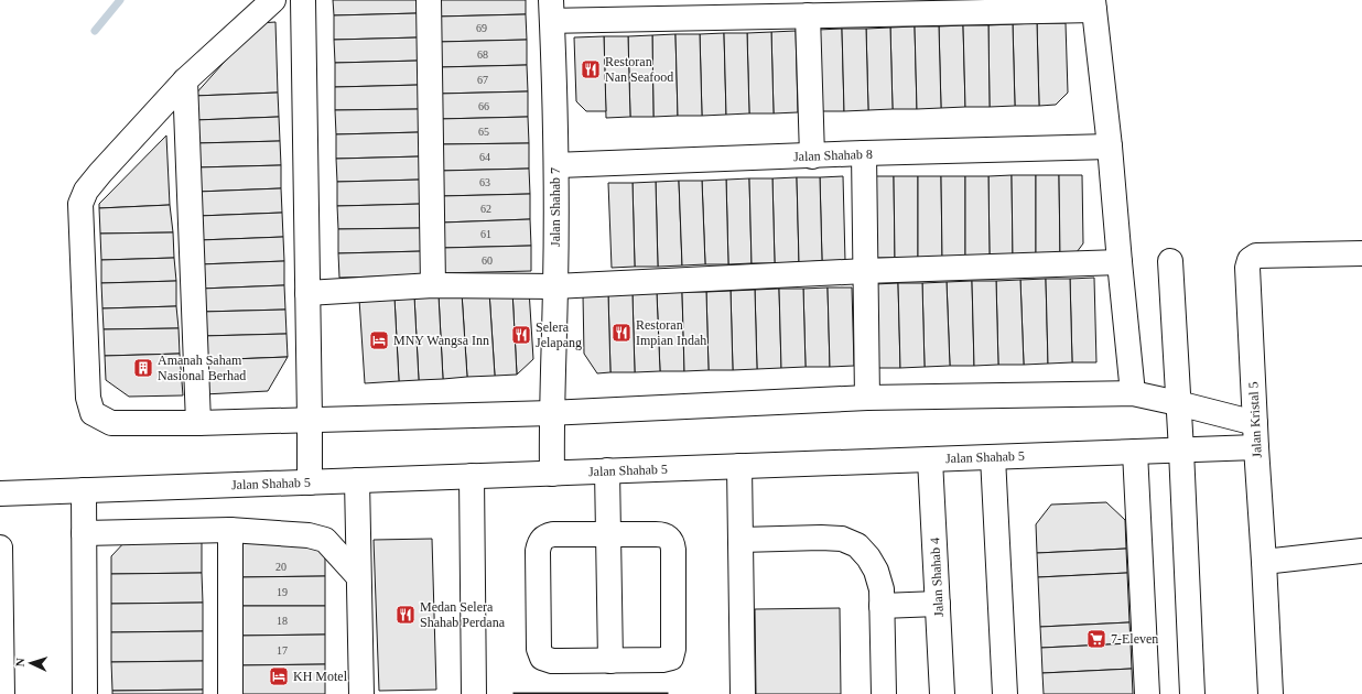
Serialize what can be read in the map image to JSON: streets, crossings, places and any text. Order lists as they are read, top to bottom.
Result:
{
  "streets": {
    "street": [
      "Jalan Shahab 8",
      "Jalan Shahab 7",
      "Jalan Kristal 5",
      "Jalan Shahab 5",
      "Jalan Shahab 4"
    ]
  },
  "crossings": [
    ["Jalan Shahab 8", "Jalan Shahab 7"],
    ["Jalan Shahab 7", "Jalan Shahab 5"],
    ["Jalan Kristal 5", "Jalan Shahab 5"],
    ["Jalan Shahab 5", "Jalan Shahab 4"]
  ],
  "places": {
    "restaurant": [
      "Restoran Nan Seafood",
      "Restoran Impian Indah",
      "Selera Jelapang",
      "Medan Selera Shahab Perdana"
    ],
    "hotel": ["MNY Wangsa Inn", "KH Motel"],
    "building": ["Amanah Saham Nasional Berhad"],
    "supermarket": ["7-Eleven"]
  },
  "house_numbers": [
    "69",
    "68",
    "67",
    "66",
    "65",
    "64",
    "63",
    "62",
    "61",
    "60",
    "20",
    "19",
    "18",
    "17"
  ],
  "north": "left"
}
